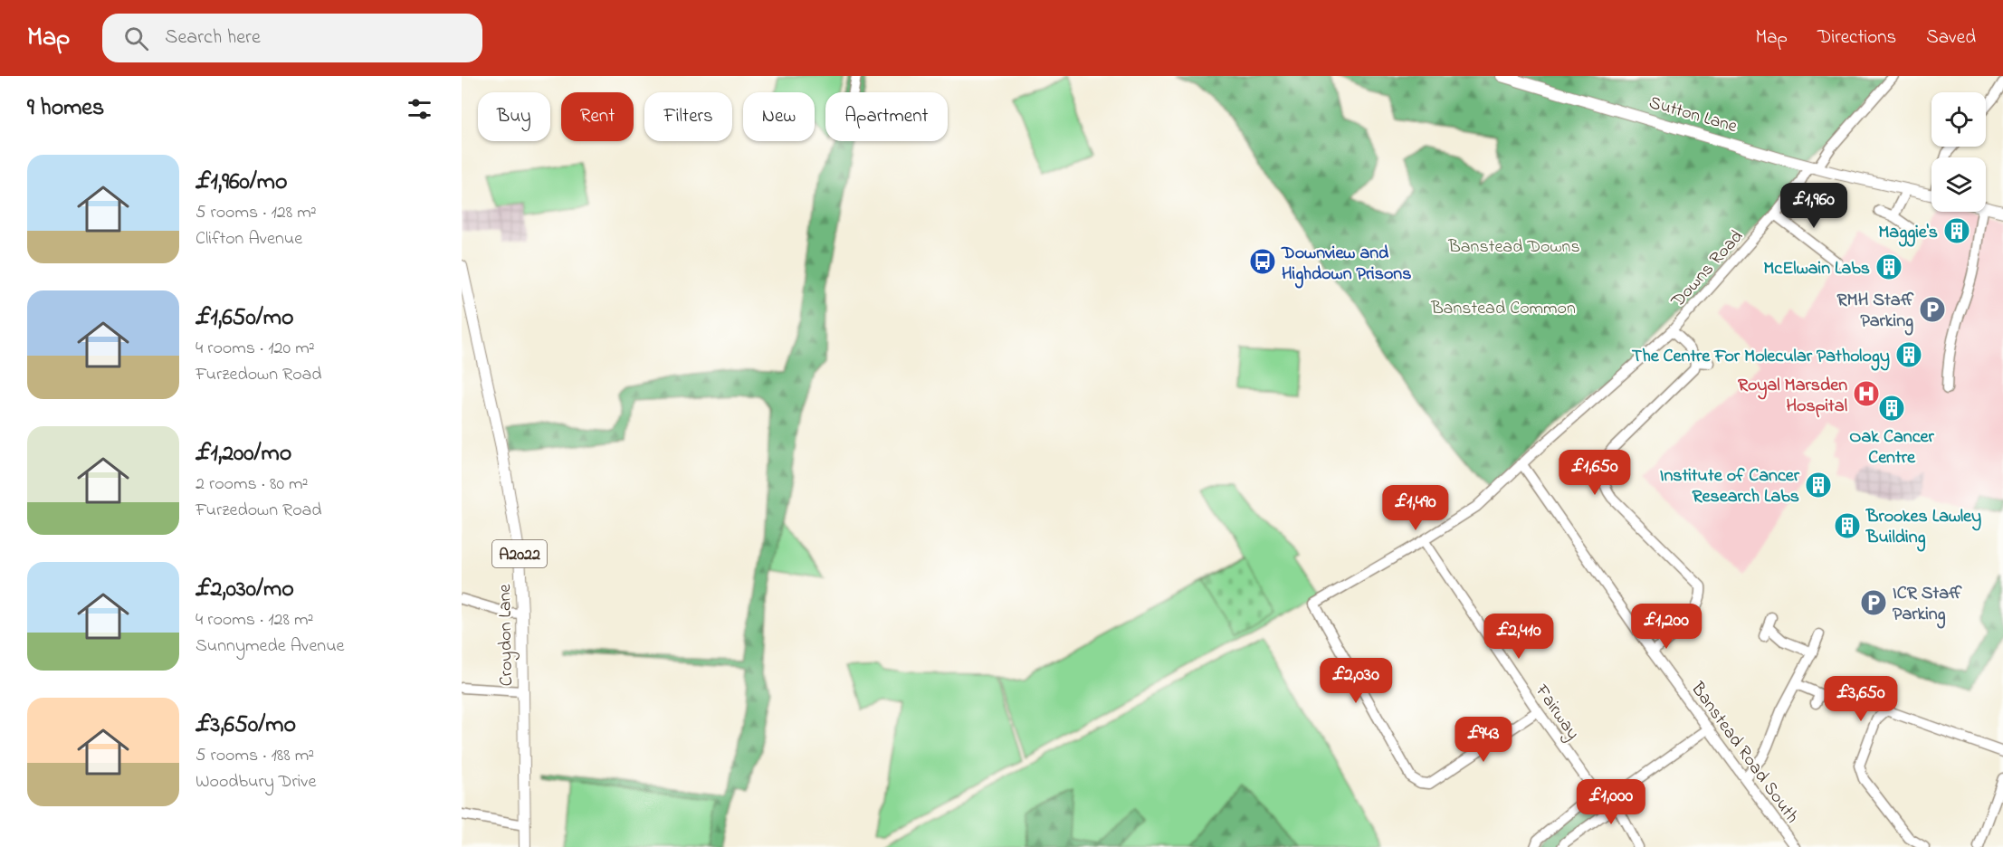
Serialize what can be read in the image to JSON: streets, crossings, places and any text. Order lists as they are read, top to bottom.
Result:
{
  "streets": {
    "main road": ["Sutton Lane", "A2022", "Croydon Lane"],
    "street": ["Downs Road", "Fairway", "Banstead Road South"]
  },
  "crossings": [
    ["Sutton Lane", "Downs Road"],
    ["Downs Road", "Fairway"],
    ["Downs Road", "Banstead Road South"]
  ],
  "parks": ["Banstead Downs", "Banstead Common"],
  "places": {
    "building": [
      "Maggie's",
      "McElwain Labs",
      "The Centre For Molecular Pathology",
      "Oak Cancer Centre",
      "Institute of Cancer Research Labs",
      "Brookes Lawley Building"
    ],
    "bus stop": ["Downview and Highdown Prisons"],
    "parking": ["RMH Staff Parking", "ICR Staff Parking"],
    "hospital": ["Royal Marsden Hospital"]
  },
  "page": {
    "header": "Map",
    "search": "Search here",
    "nav": ["Map", "Directions", "Saved"],
    "heading": "9 homes",
    "chip": [
      "Buy",
      "Rent",
      "Filters",
      "New",
      "Apartment"
    ],
    "list": [
      {
        "name": "£1,960/mo",
        "note": "5 rooms · 128 m² · Clifton Avenue"
      },
      {
        "name": "£1,650/mo",
        "note": "4 rooms · 120 m² · Furzedown Road"
      },
      {
        "name": "£1,200/mo",
        "note": "2 rooms · 80 m² · Furzedown Road"
      },
      {
        "name": "£2,030/mo",
        "note": "4 rooms · 128 m² · Sunnymede Avenue"
      },
      {
        "name": "£3,650/mo",
        "note": "5 rooms · 188 m² · Woodbury Drive"
      }
    ],
    "price": [
      "£1,960",
      "£1,650",
      "£1,490",
      "£1,200",
      "£2,410",
      "£2,030",
      "£3,650",
      "£943",
      "£1,000"
    ]
  }
}
